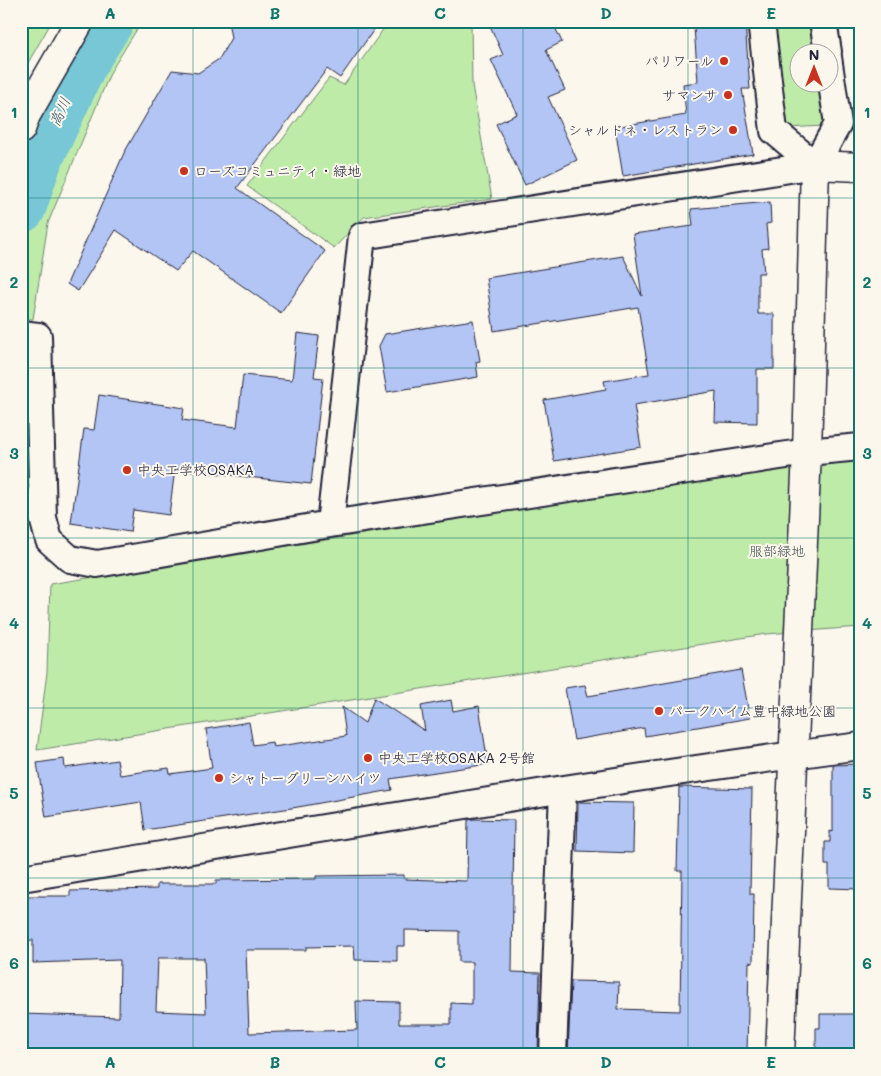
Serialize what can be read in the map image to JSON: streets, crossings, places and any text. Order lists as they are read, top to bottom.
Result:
{
  "water": ["高川"],
  "parks": ["服部緑地"],
  "places": [
    "パリワール",
    "サマンサ",
    "シャルドネ・レストラン",
    "ローズコミュニティ・緑地",
    "中央工学校OSAKA",
    "パークハイム豊中緑地公園",
    "中央工学校OSAKA 2号館",
    "シャトーグリーンハイツ"
  ],
  "north": "top",
  "grid": {
    "columns": [
      "A",
      "B",
      "C",
      "D",
      "E"
    ],
    "rows": [
      "1",
      "2",
      "3",
      "4",
      "5",
      "6"
    ]
  }
}
